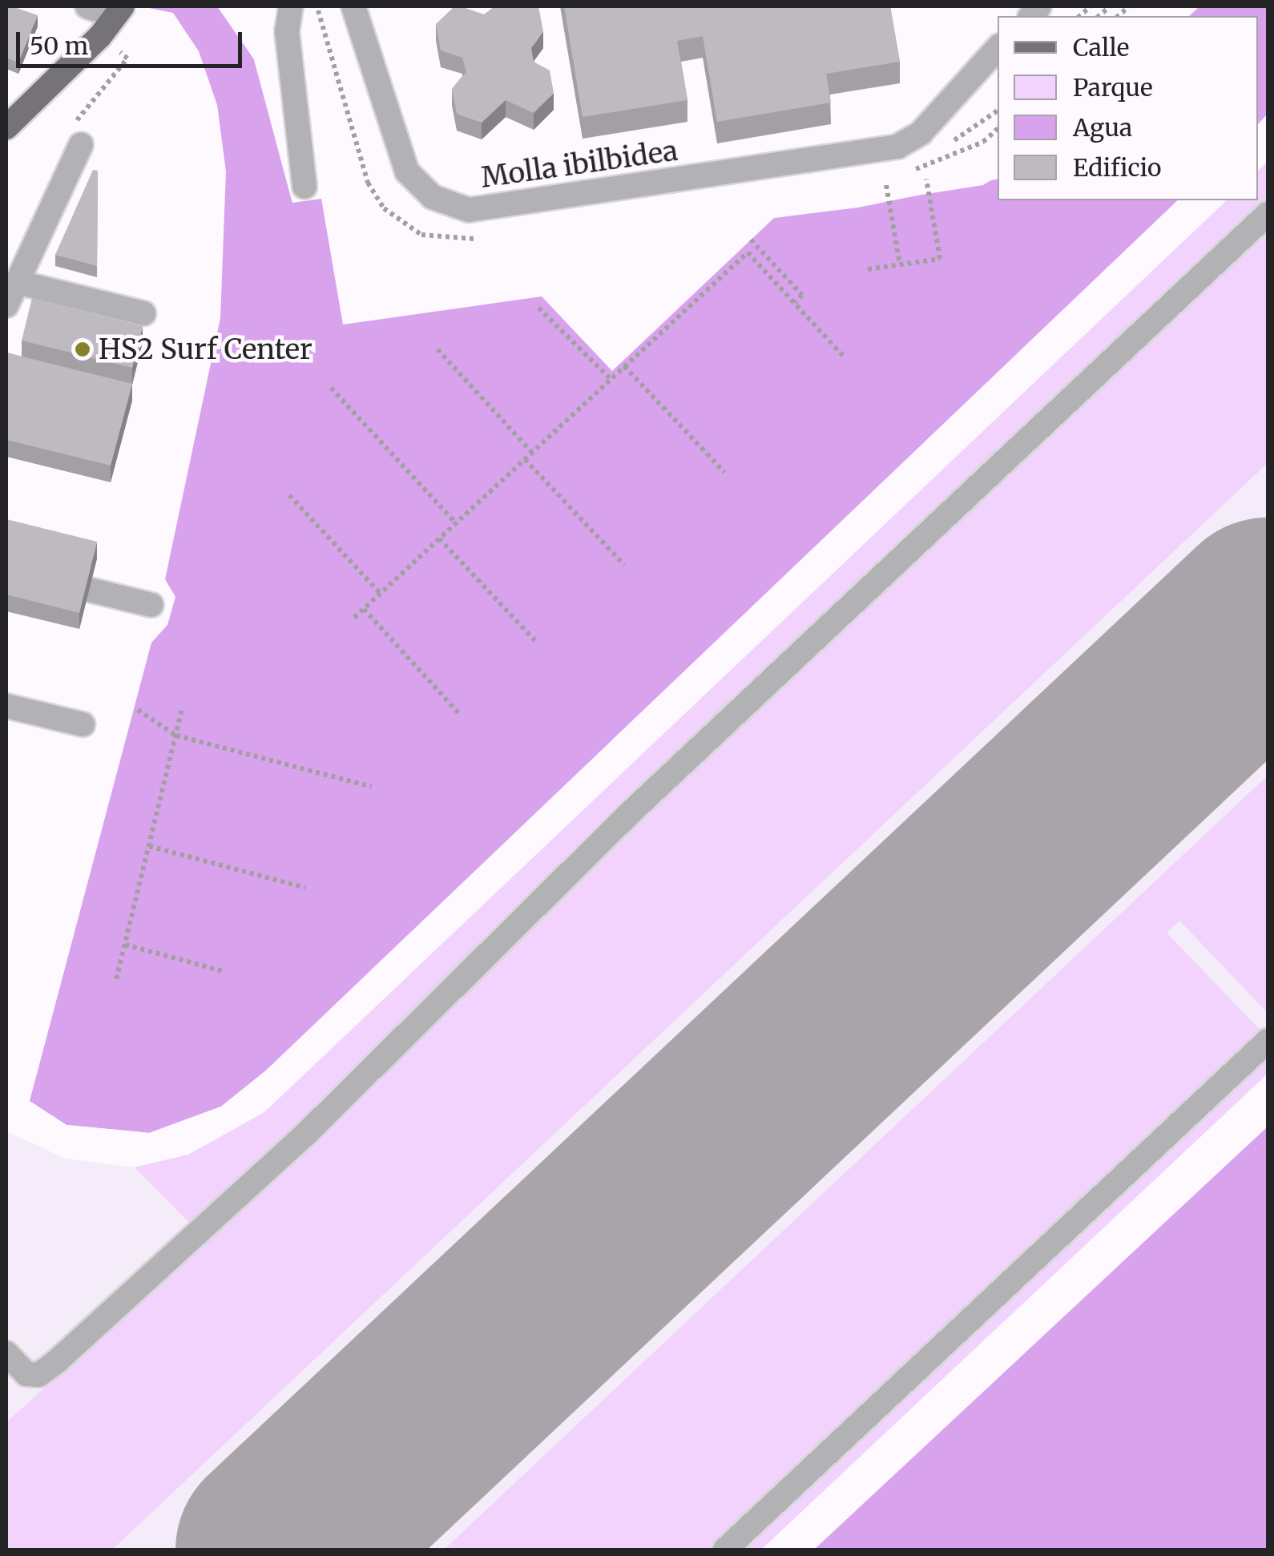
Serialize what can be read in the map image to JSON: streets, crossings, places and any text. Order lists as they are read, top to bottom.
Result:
{
  "streets": {
    "street": ["Molla ibilbidea"]
  },
  "places": ["HS2 Surf Center"],
  "legend": [
    "Calle",
    "Parque",
    "Agua",
    "Edificio"
  ],
  "scale_bar": "50 m"
}
